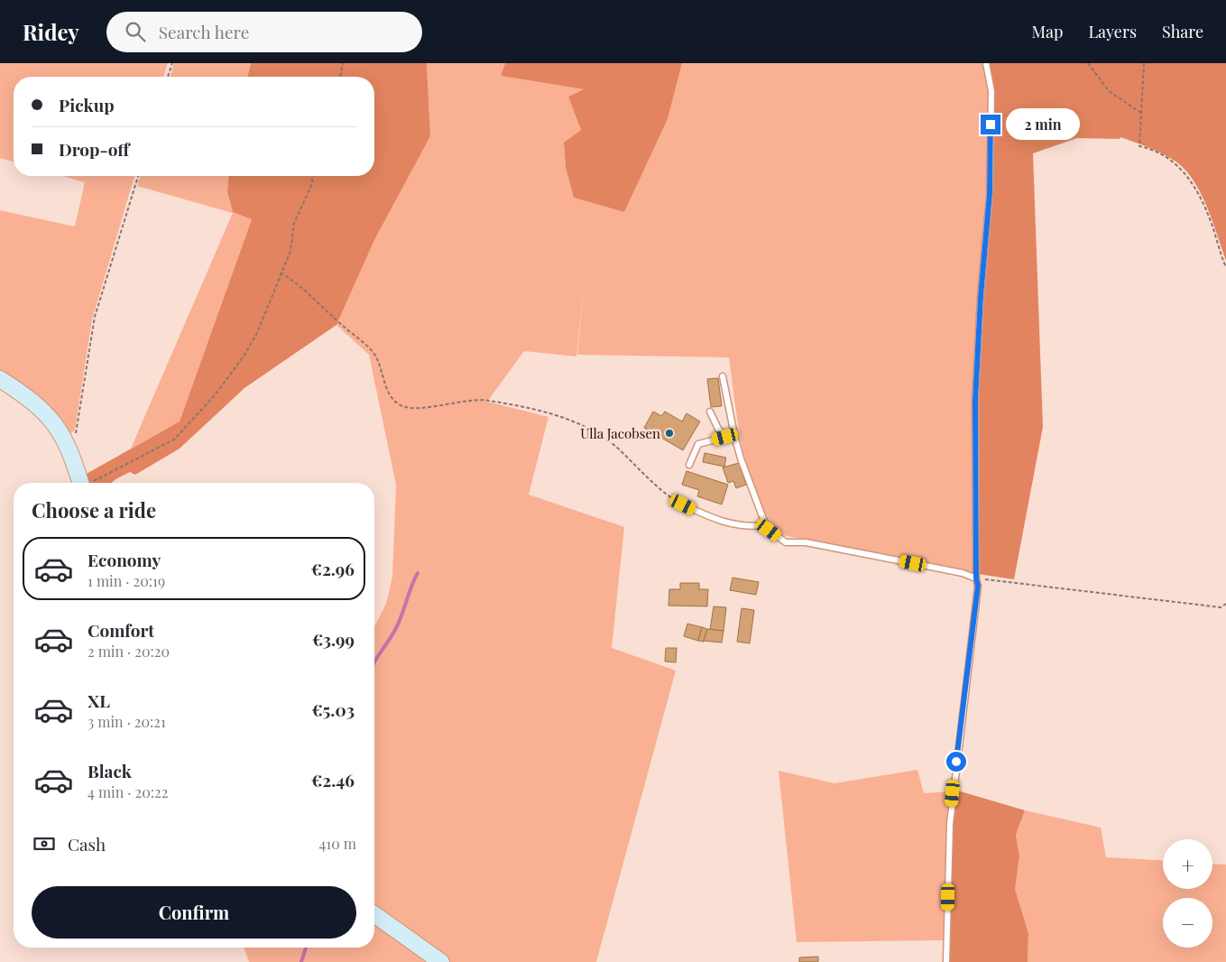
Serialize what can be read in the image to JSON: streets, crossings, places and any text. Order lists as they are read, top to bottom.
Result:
{
  "places": ["Ulla Jacobsen"],
  "page": {
    "header": "Ridey",
    "search": "Search here",
    "nav": ["Map", "Layers", "Share"],
    "banner": ["Pickup", "Drop-off"],
    "bubble": "2 min",
    "heading": "Choose a ride",
    "list": [
      {
        "name": "Economy",
        "note": "1 min · 20:19",
        "value": "€2.96"
      },
      {
        "name": "Comfort",
        "note": "2 min · 20:20",
        "value": "€3.99"
      },
      {
        "name": "XL",
        "note": "3 min · 20:21",
        "value": "€5.03"
      },
      {
        "name": "Black",
        "note": "4 min · 20:22",
        "value": "€2.46"
      }
    ],
    "pay": ["Cash", "410 m"],
    "map_buttons": ["+", "−"],
    "buttons": "Confirm"
  }
}
